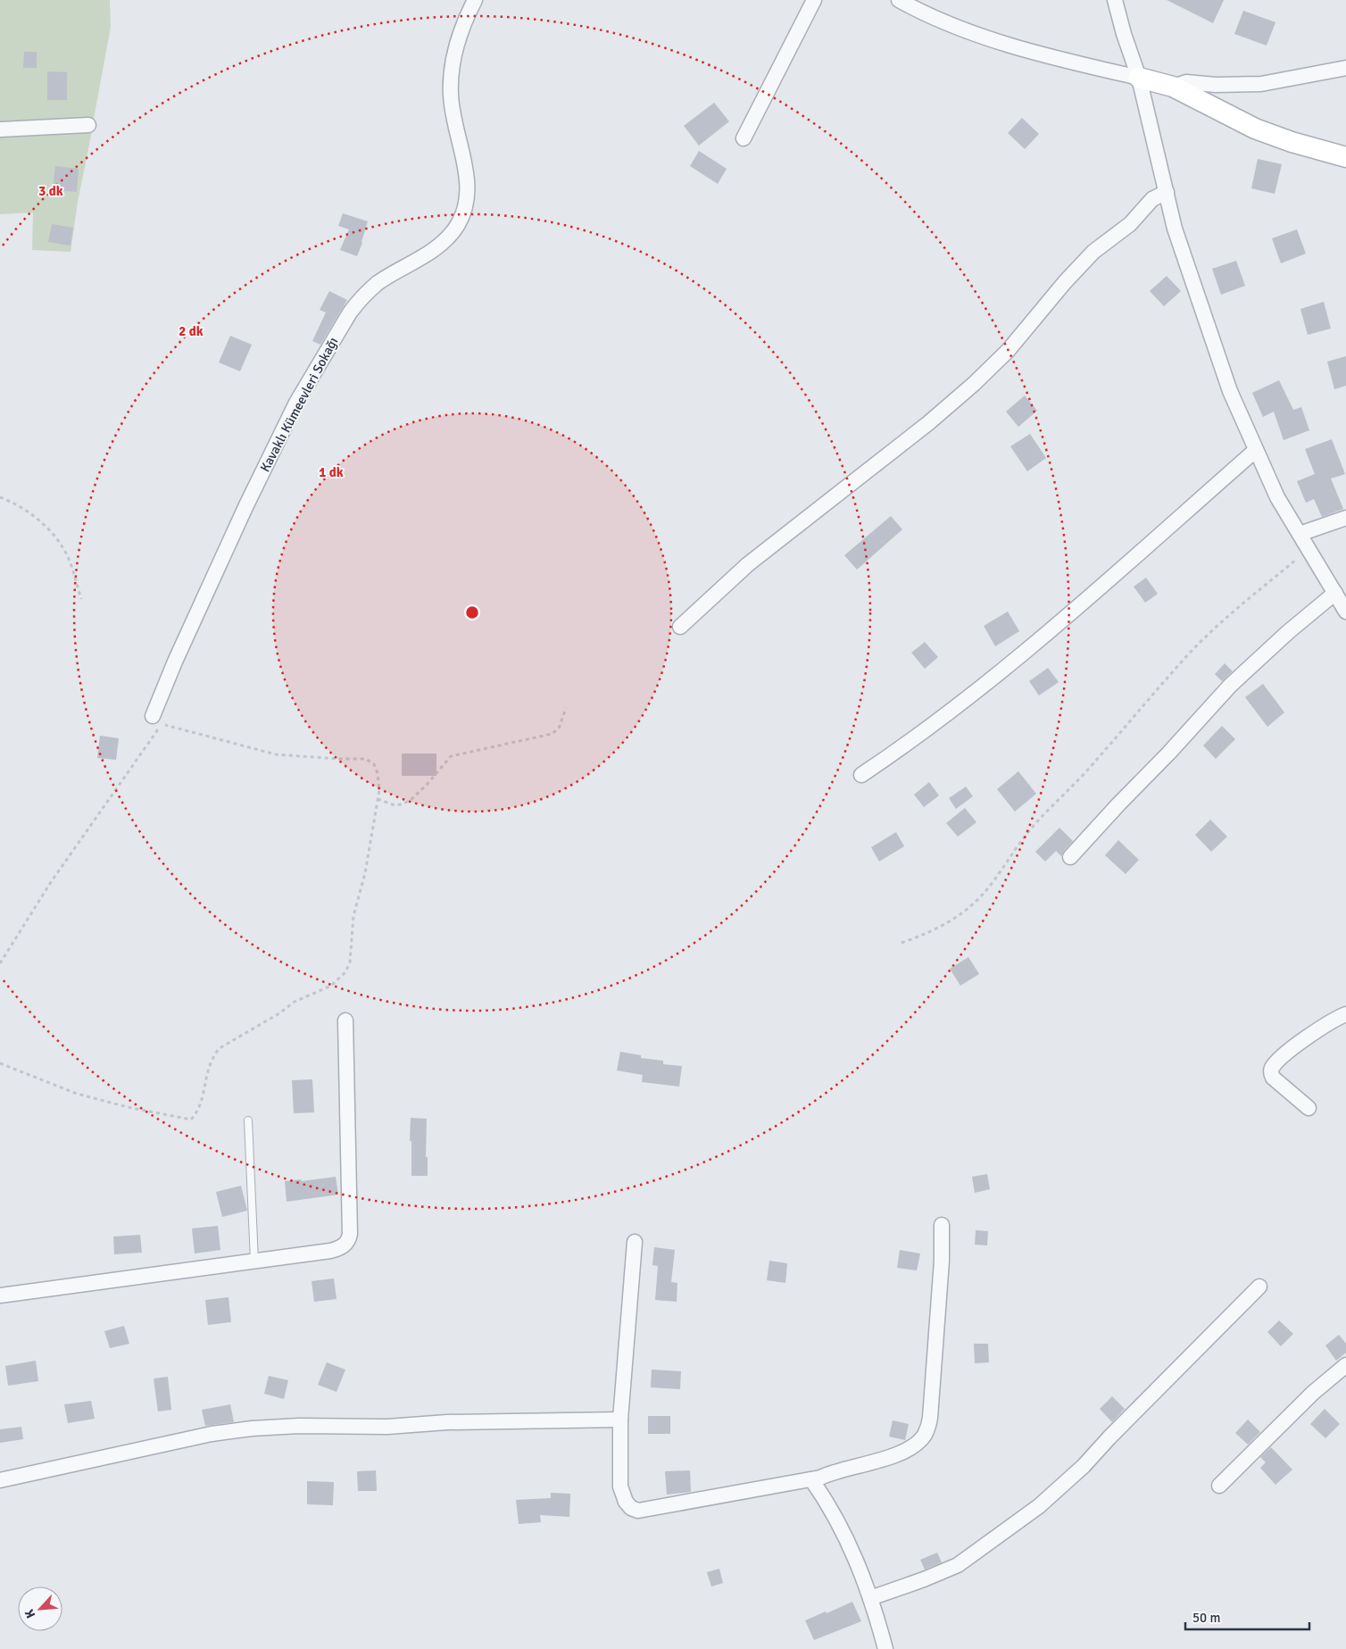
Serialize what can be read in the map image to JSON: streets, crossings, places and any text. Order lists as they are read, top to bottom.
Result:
{
  "streets": {
    "street": ["Kavaklı Kümeevleri Sokağı"]
  },
  "scale_bar": "50 m",
  "north": "bottom left",
  "rings": ["3 dk", "2 dk", "1 dk"]
}
